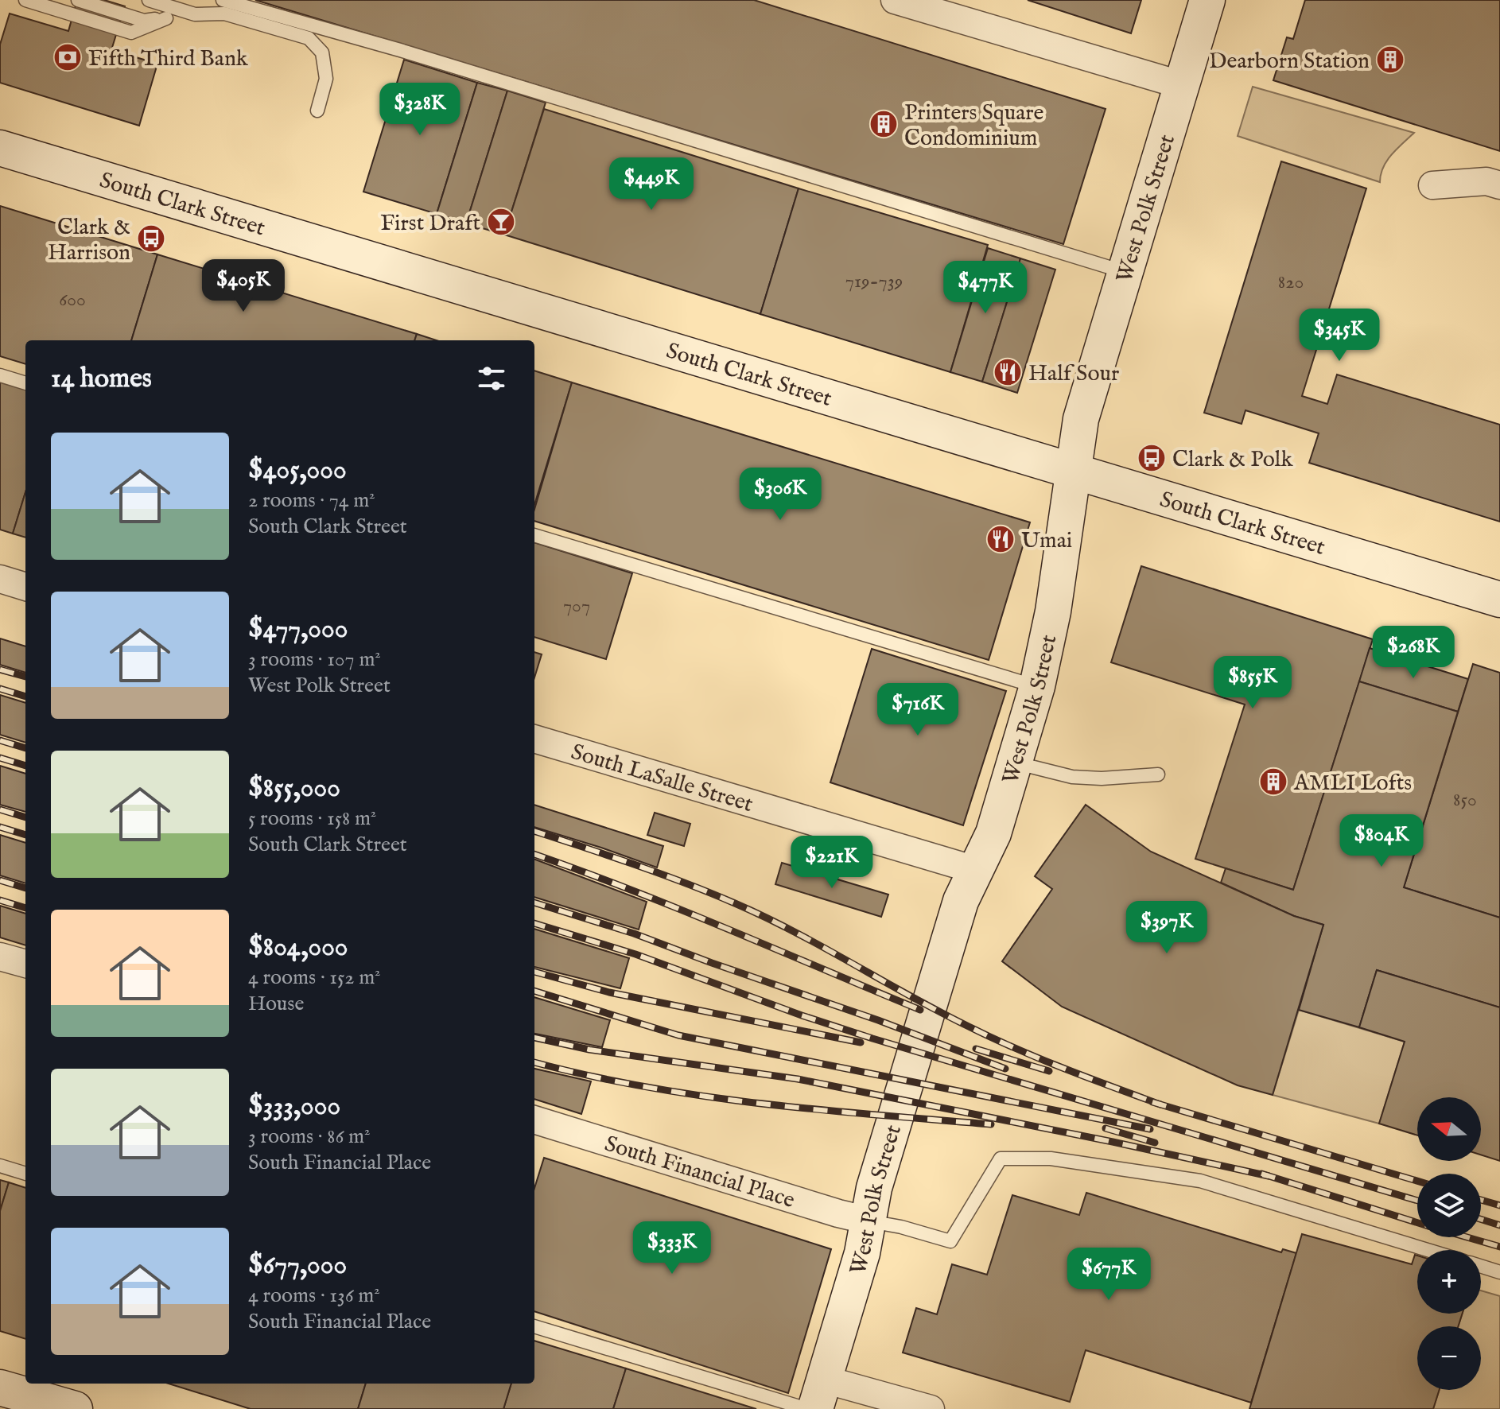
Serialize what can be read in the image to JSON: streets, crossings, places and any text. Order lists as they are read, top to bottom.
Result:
{
  "streets": {
    "main road": ["South Clark Street", "West Polk Street"],
    "street": ["South LaSalle Street", "South Financial Place"]
  },
  "crossings": [
    ["South Clark Street", "West Polk Street"],
    ["West Polk Street", "South LaSalle Street"],
    ["West Polk Street", "South Financial Place"]
  ],
  "places": {
    "bank": ["Fifth Third Bank"],
    "building": ["Dearborn Station", "Printers Square Condominium", "AMLI Lofts"],
    "bar": ["First Draft"],
    "bus stop": ["Clark & Harrison", "Clark & Polk"],
    "restaurant": ["Half Sour", "Umai"]
  },
  "house_numbers": [
    "719-739",
    "820",
    "600",
    "707",
    "850"
  ],
  "north": "left",
  "page": {
    "price": [
      "$328K",
      "$449K",
      "$405K",
      "$477K",
      "$345K",
      "$306K",
      "$268K",
      "$855K",
      "$716K",
      "$804K",
      "$221K",
      "$397K",
      "$333K",
      "$677K"
    ],
    "heading": "14 homes",
    "list": [
      {
        "name": "$405,000",
        "note": "2 rooms · 74 m² · South Clark Street"
      },
      {
        "name": "$477,000",
        "note": "3 rooms · 107 m² · West Polk Street"
      },
      {
        "name": "$855,000",
        "note": "5 rooms · 158 m² · South Clark Street"
      },
      {
        "name": "$804,000",
        "note": "4 rooms · 152 m² · House"
      },
      {
        "name": "$333,000",
        "note": "3 rooms · 86 m² · South Financial Place"
      },
      {
        "name": "$677,000",
        "note": "4 rooms · 136 m² · South Financial Place"
      }
    ],
    "map_buttons": ["+", "−"]
  }
}
